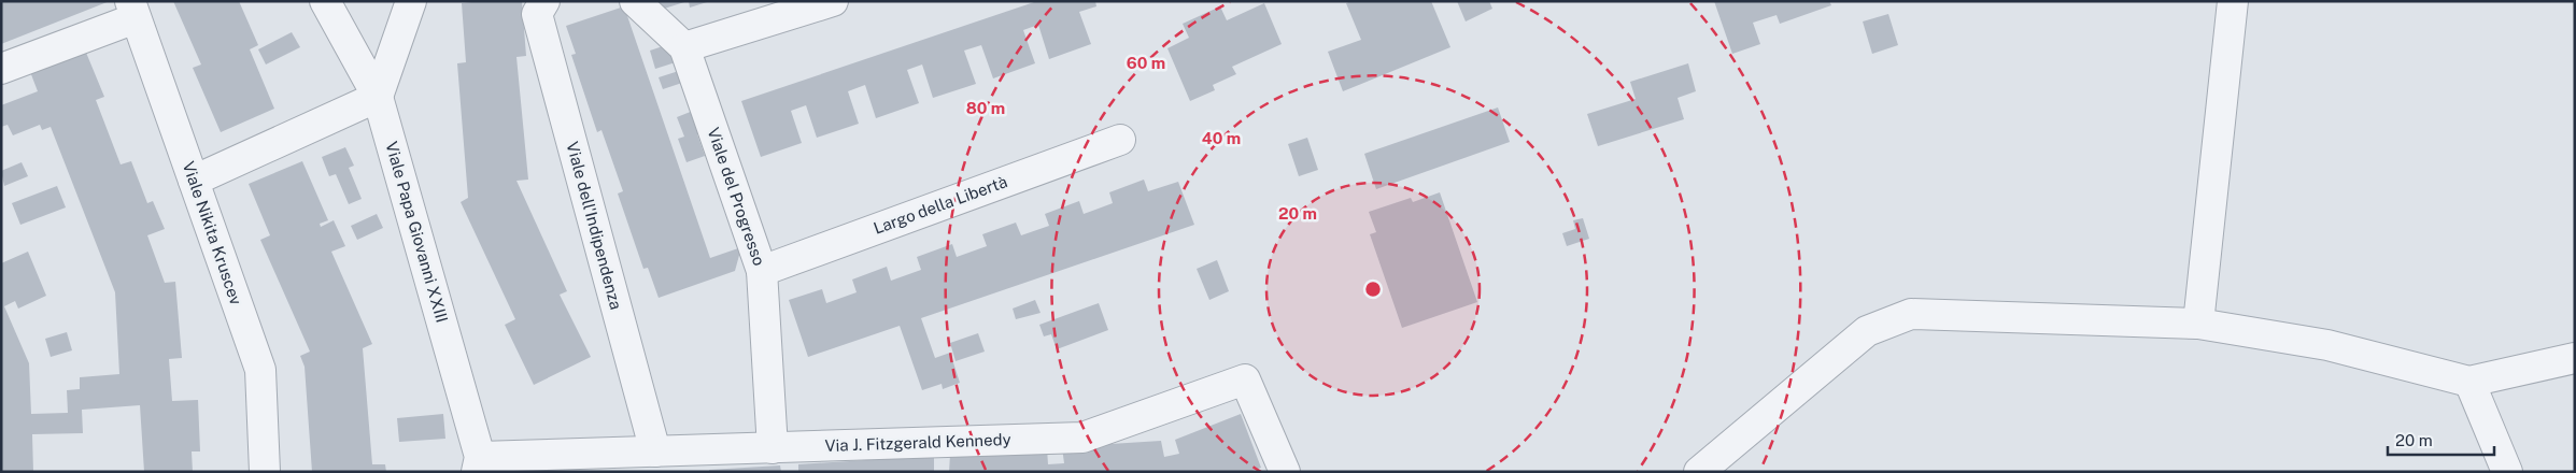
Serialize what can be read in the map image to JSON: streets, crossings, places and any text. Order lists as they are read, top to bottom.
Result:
{
  "streets": {
    "street": [
      "Viale del Progresso",
      "Largo della Libertà",
      "Viale dell'Indipendenza",
      "Viale Papa Giovanni XXIII",
      "Viale Nikita Kruscev",
      "Via J. Fitzgerald Kennedy"
    ]
  },
  "crossings": [
    ["Viale del Progresso", "Largo della Libertà"],
    ["Viale del Progresso", "Via J. Fitzgerald Kennedy"],
    ["Viale dell'Indipendenza", "Via J. Fitzgerald Kennedy"],
    ["Viale Papa Giovanni XXIII", "Via J. Fitzgerald Kennedy"]
  ],
  "scale_bar": "20 m",
  "rings": [
    "60 m",
    "80 m",
    "40 m",
    "20 m"
  ]
}
